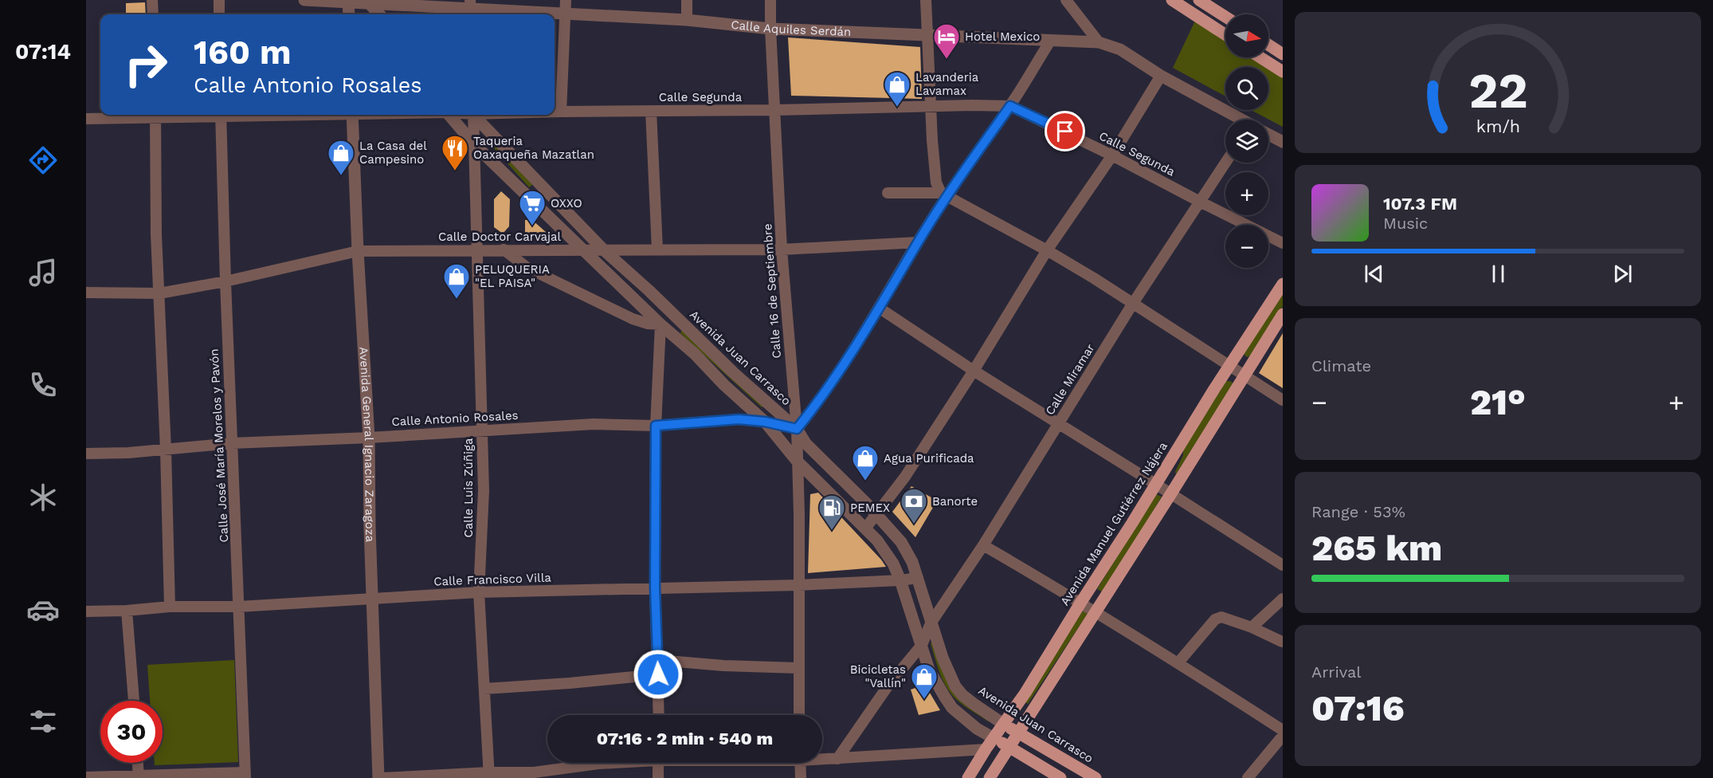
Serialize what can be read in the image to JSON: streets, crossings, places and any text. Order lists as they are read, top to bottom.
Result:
{
  "streets": {
    "main road": ["Avenida Juan Carrasco", "Avenida Manuel Gutiérrez Nájera"],
    "street": [
      "Calle Aquiles Serdán",
      "Calle Segunda",
      "Calle Doctor Carvajal",
      "Calle 16 de Septiembre",
      "Calle Miramar",
      "Calle Antonio Rosales",
      "Avenida General Ignacio Zaragoza",
      "Calle José María Morelos y Pavón",
      "Calle Luis Zúñiga",
      "Calle Francisco Villa"
    ]
  },
  "crossings": [
    ["Calle Aquiles Serdán", "Calle 16 de Septiembre"],
    ["Calle Segunda", "Calle 16 de Septiembre"],
    ["Calle Segunda", "Calle Miramar"],
    ["Calle Doctor Carvajal", "Calle 16 de Septiembre"],
    ["Calle Doctor Carvajal", "Avenida Juan Carrasco"],
    ["Calle Doctor Carvajal", "Avenida General Ignacio Zaragoza"],
    ["Calle Doctor Carvajal", "Calle José María Morelos y Pavón"],
    ["Calle Doctor Carvajal", "Calle Luis Zúñiga"],
    ["Calle 16 de Septiembre", "Avenida Juan Carrasco"],
    ["Calle 16 de Septiembre", "Calle Antonio Rosales"],
    ["Calle 16 de Septiembre", "Calle Francisco Villa"],
    ["Avenida Juan Carrasco", "Calle Miramar"],
    ["Avenida Juan Carrasco", "Calle Antonio Rosales"],
    ["Avenida Juan Carrasco", "Avenida Manuel Gutiérrez Nájera"],
    ["Avenida Juan Carrasco", "Calle Francisco Villa"],
    ["Calle Antonio Rosales", "Avenida General Ignacio Zaragoza"],
    ["Calle Antonio Rosales", "Calle José María Morelos y Pavón"],
    ["Calle Antonio Rosales", "Calle Luis Zúñiga"],
    ["Avenida General Ignacio Zaragoza", "Calle Francisco Villa"],
    ["Calle José María Morelos y Pavón", "Calle Francisco Villa"],
    ["Calle Luis Zúñiga", "Calle Francisco Villa"]
  ],
  "places": {
    "hotel": ["Hotel Mexico"],
    "shop": [
      "Lavanderia Lavamax",
      "La Casa del Campesino",
      "PELUQUERIA \"EL PAISA\"",
      "Agua Purificada",
      "Bicicletas \"Vallín\""
    ],
    "restaurant": ["Taqueria Oaxaqueña Mazatlan"],
    "supermarket": ["OXXO"],
    "bank": ["Banorte"],
    "fuel station": ["PEMEX"]
  },
  "north": "right",
  "page": {
    "tabs": "07:14",
    "map_buttons": ["+", "−"],
    "turn": ["160 m", "Calle Antonio Rosales"],
    "song": ["107.3 FM", "Music"],
    "tile": [
      "Climate",
      ["Range · 53%", "265 km"],
      ["Arrival", "07:16"]
    ],
    "heat": ["−", "21°", "+"],
    "limit": "30",
    "trip": "07:16 · 2 min · 540 m",
    "gauge": ["22", "km/h"]
  }
}
